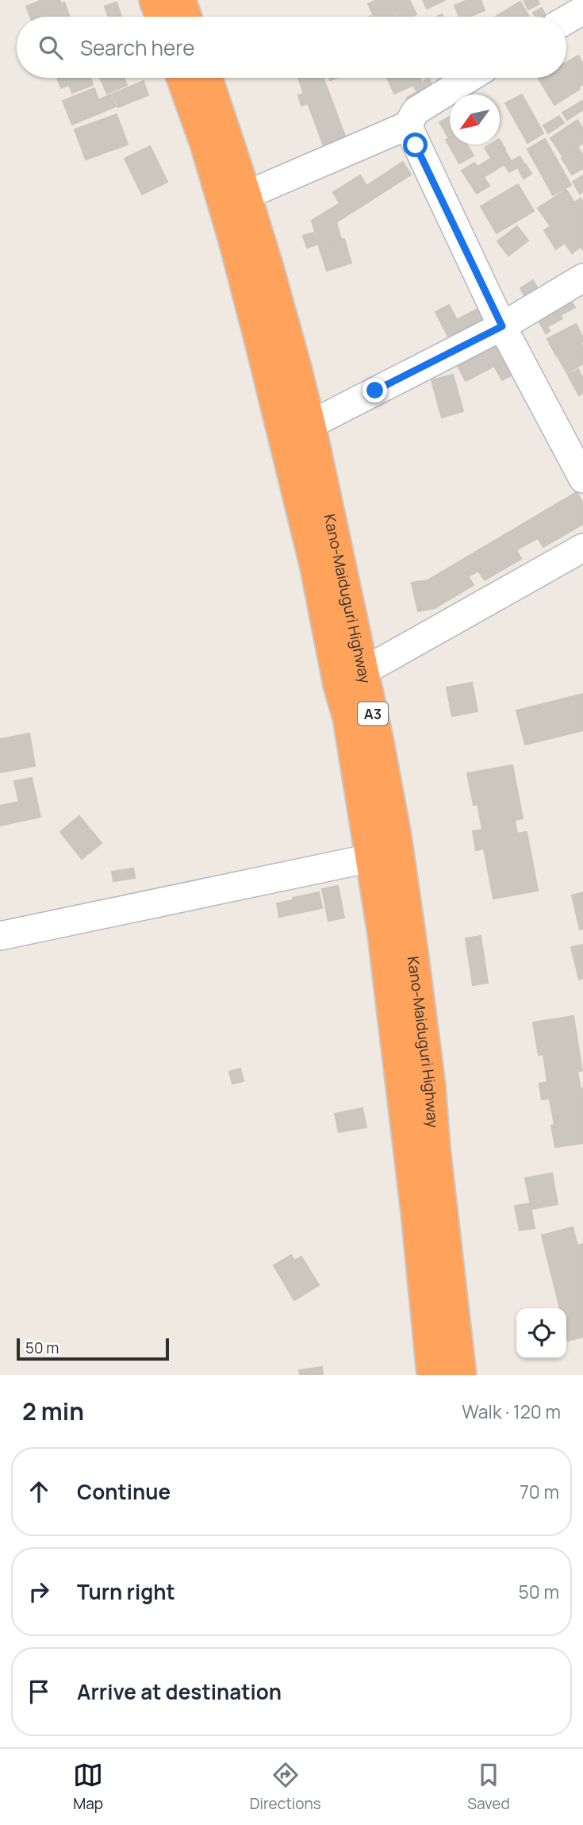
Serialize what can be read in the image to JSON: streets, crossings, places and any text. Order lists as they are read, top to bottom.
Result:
{
  "streets": {
    "highway": ["Kano-Maiduguri Highway", "A3"]
  },
  "scale_bar": "50 m",
  "north": "bottom left",
  "page": {
    "search": "Search here",
    "scale": "50 m",
    "heading": ["2 min", "Walk · 120 m"],
    "list": [
      ["Continue", "70 m"],
      ["Turn right", "50 m"],
      "Arrive at destination"
    ],
    "nav": ["Map", "Directions", "Saved"]
  }
}
